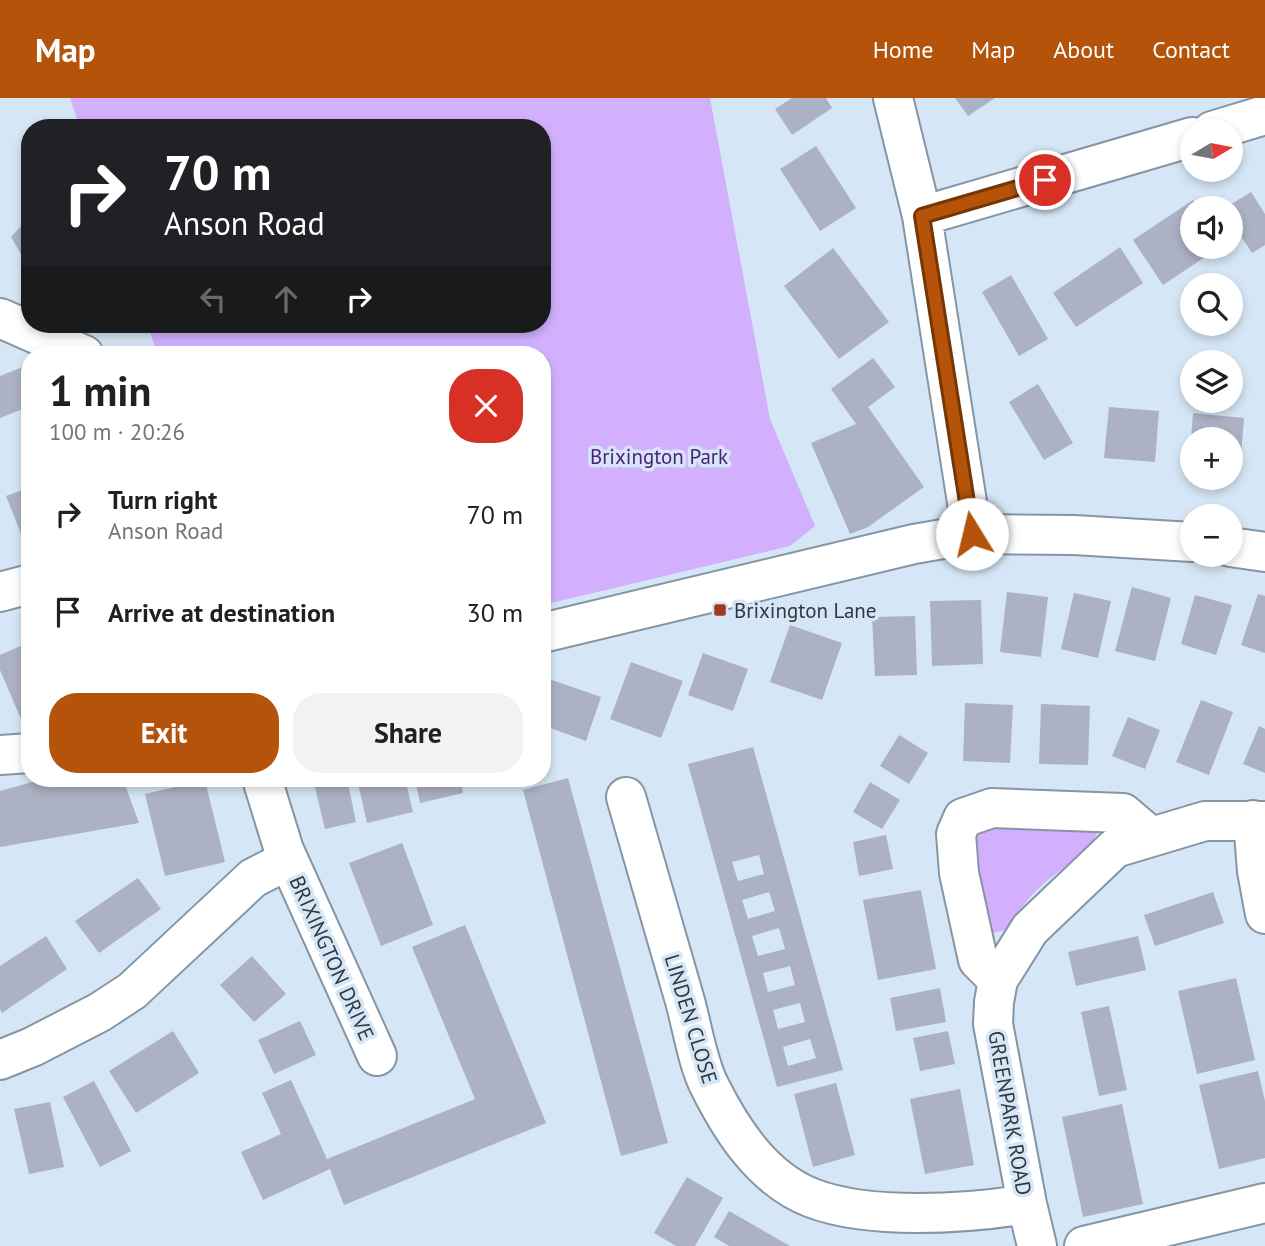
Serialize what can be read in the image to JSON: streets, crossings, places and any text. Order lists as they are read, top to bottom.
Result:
{
  "streets": {
    "street": ["BRIXINGTON DRIVE", "LINDEN CLOSE", "GREENPARK ROAD"]
  },
  "crossings": [
    ["LINDEN CLOSE", "GREENPARK ROAD"]
  ],
  "parks": ["Brixington Park"],
  "places": {
    "transit": ["Brixington Lane"]
  },
  "north": "right",
  "page": {
    "header": "Map",
    "nav": [
      "Home",
      "Map",
      "About",
      "Contact"
    ],
    "map_buttons": ["+", "−"],
    "turn": ["70 m", "Anson Road"],
    "heading": ["1 min", "100 m · 20:26"],
    "list": [
      {
        "name": "Turn right",
        "note": "Anson Road",
        "value": "70 m"
      },
      {
        "name": "Arrive at destination",
        "value": "30 m"
      }
    ],
    "buttons": ["Exit", "Share"]
  }
}
